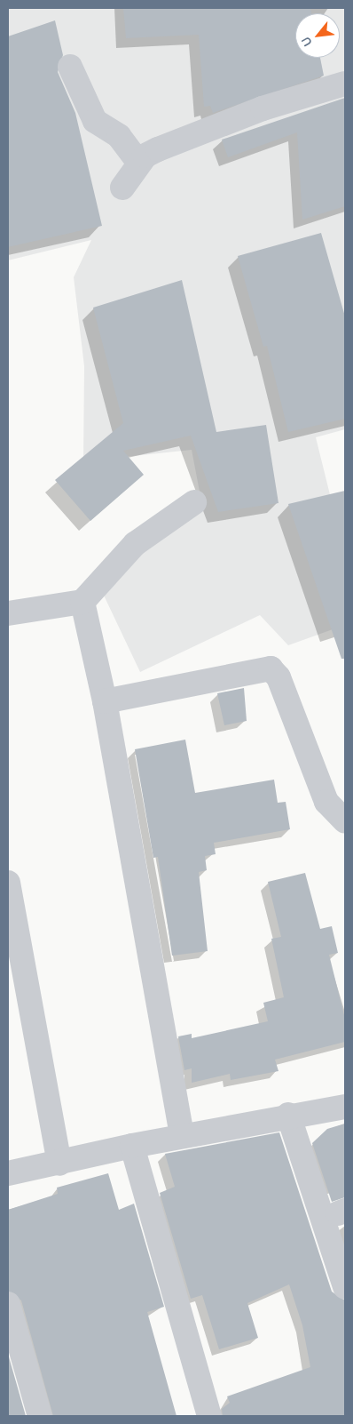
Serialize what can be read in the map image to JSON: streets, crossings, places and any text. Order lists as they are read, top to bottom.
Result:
{
  "north": "bottom left"
}
